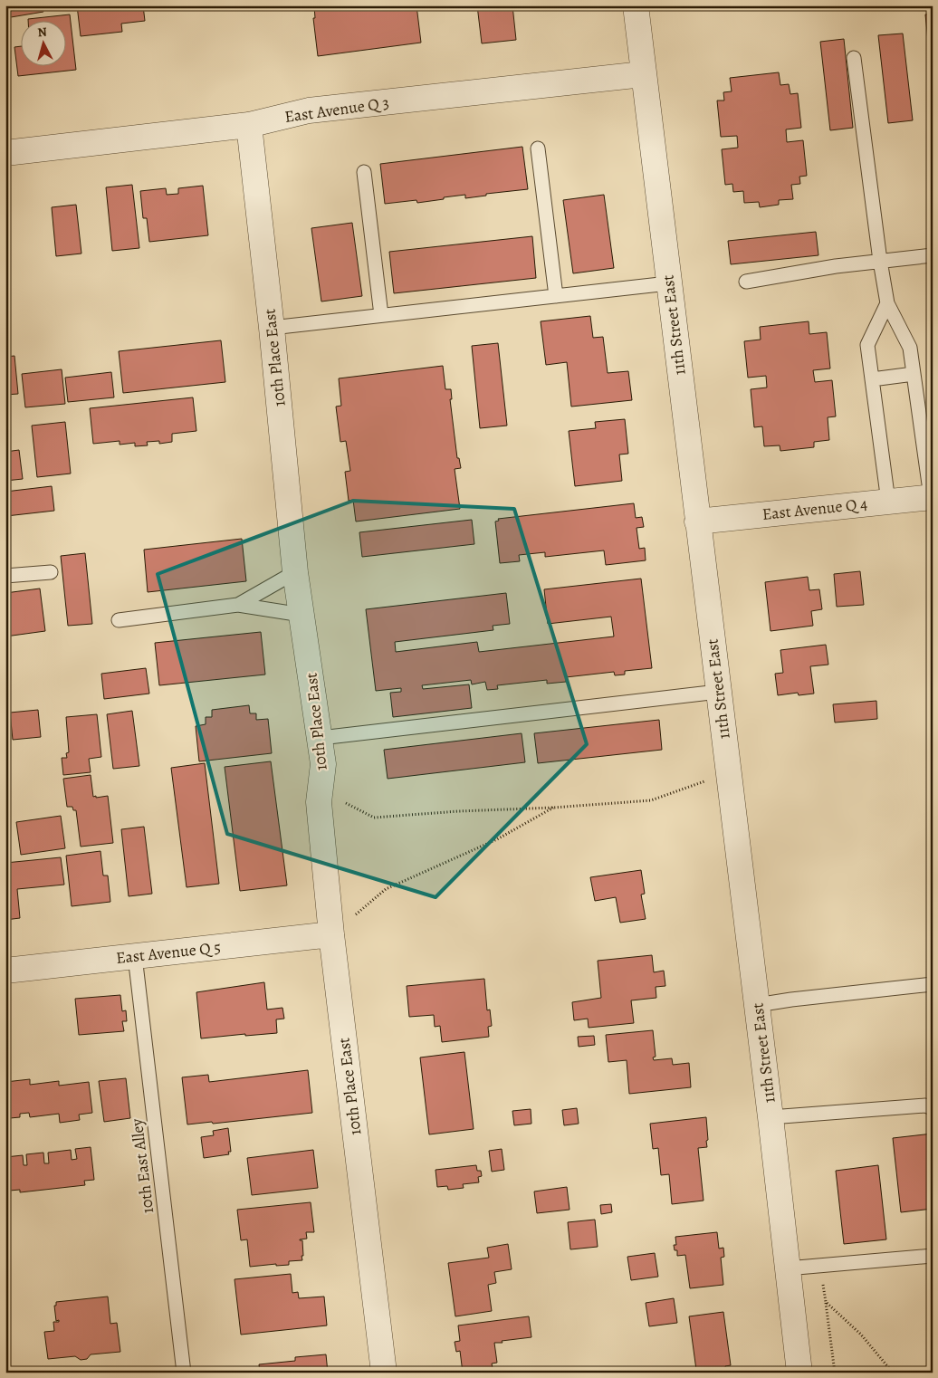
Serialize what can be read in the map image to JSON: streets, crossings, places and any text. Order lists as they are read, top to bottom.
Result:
{
  "streets": {
    "street": [
      "East Avenue Q 3",
      "11th Street East",
      "10th Place East",
      "East Avenue Q 4",
      "East Avenue Q 5"
    ],
    "lane": ["10th East Alley"]
  },
  "crossings": [
    ["East Avenue Q 3", "11th Street East"],
    ["East Avenue Q 3", "10th Place East"],
    ["11th Street East", "East Avenue Q 4"],
    ["10th Place East", "East Avenue Q 5"],
    ["East Avenue Q 5", "10th East Alley"]
  ],
  "north": "top"
}
